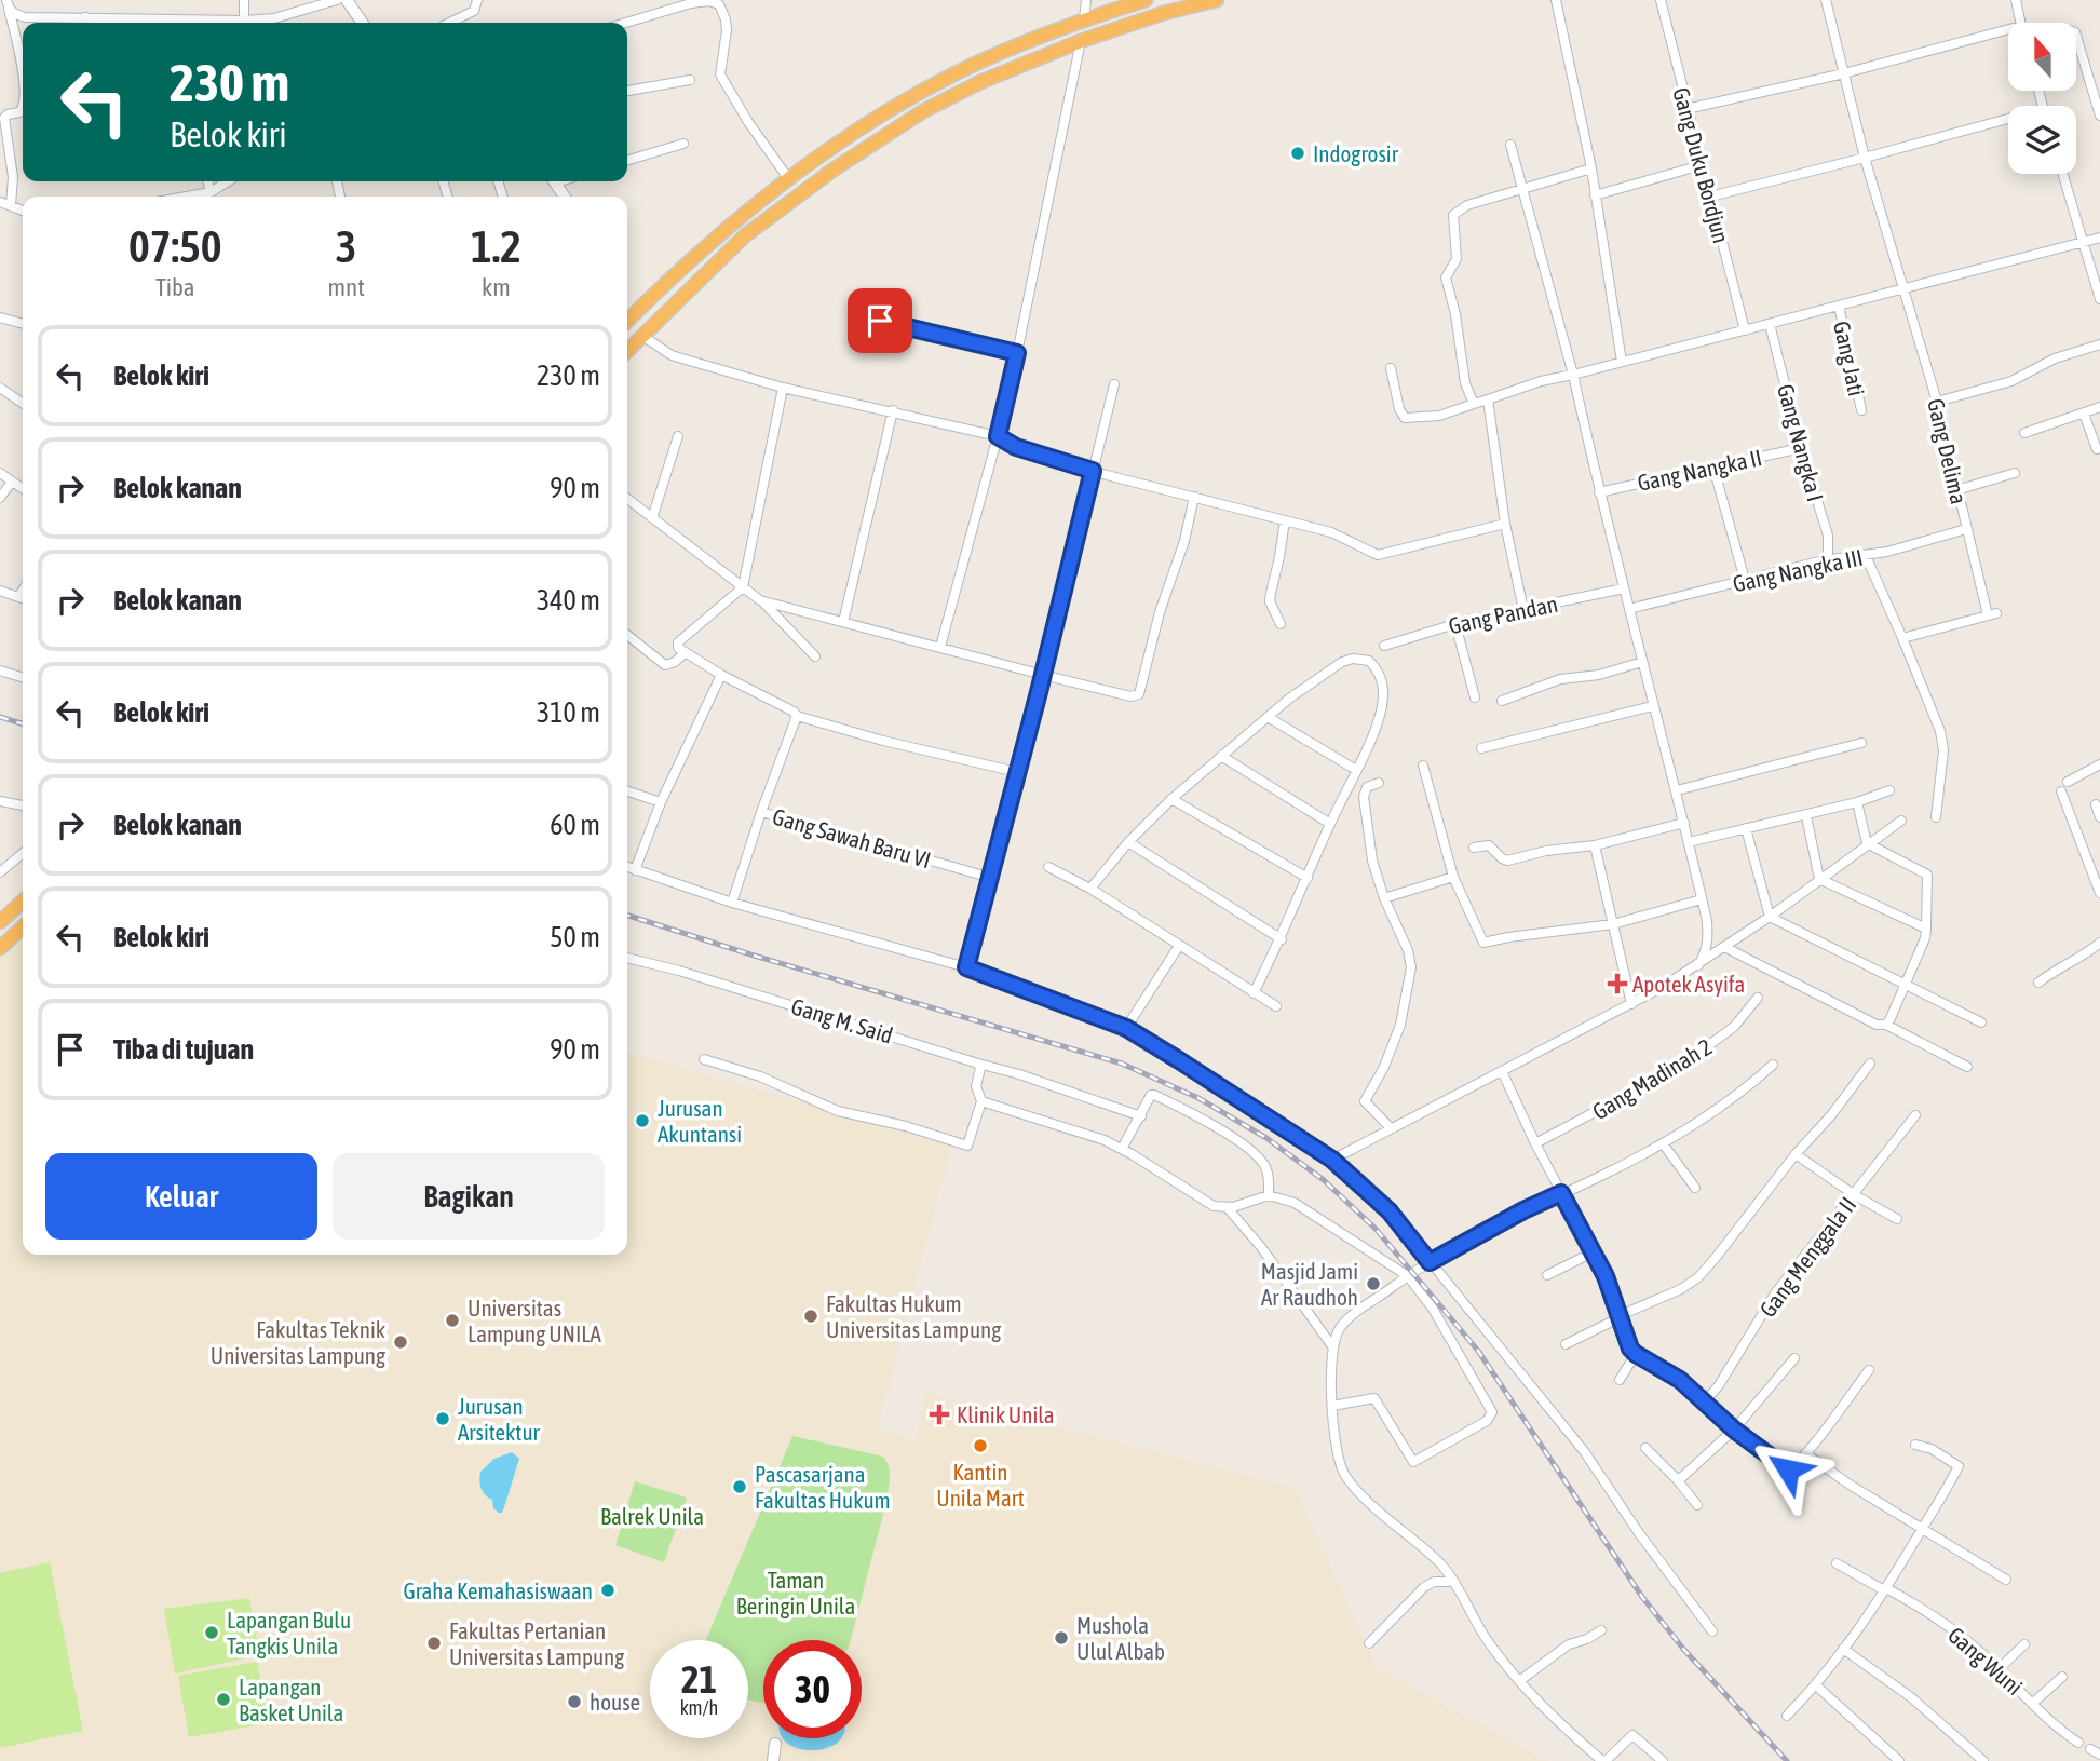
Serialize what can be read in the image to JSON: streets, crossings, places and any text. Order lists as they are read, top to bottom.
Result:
{
  "streets": {
    "street": [
      "Gang Duku Bordjun",
      "Gang Jati",
      "Gang Nangka I",
      "Gang Delima",
      "Gang Nangka II",
      "Gang Nangka III",
      "Gang Pandan",
      "Gang Sawah Baru VI",
      "Gang M. Said",
      "Gang Madinah 2",
      "Gang Menggala II",
      "Gang Wuni"
    ]
  },
  "crossings": [
    ["Gang Nangka I", "Gang Nangka II"],
    ["Gang Nangka I", "Gang Nangka III"],
    ["Gang Delima", "Gang Nangka III"]
  ],
  "parks": ["Balrek Unila", "Taman Beringin Unila"],
  "places": {
    "other": [
      "Indogrosir",
      "Jurusan Akuntansi",
      "Masjid Jami Ar Raudhoh",
      "Fakultas Hukum Universitas Lampung",
      "Universitas Lampung UNILA",
      "Fakultas Teknik Universitas Lampung",
      "Jurusan Arsitektur",
      "Kantin Unila Mart",
      "Pascasarjana Fakultas Hukum",
      "Graha Kemahasiswaan",
      "Lapangan Bulu Tangkis Unila",
      "Mushola Ulul Albab",
      "Fakultas Pertanian Universitas Lampung",
      "Lapangan Basket Unila",
      "house"
    ],
    "health": ["Apotek Asyifa", "Klinik Unila"]
  },
  "north": "top",
  "page": {
    "turn": ["230 m", "Belok kiri"],
    "eta": [
      "07:50",
      "Tiba",
      "3",
      "mnt",
      "1.2",
      "km"
    ],
    "list": [
      {
        "name": "Belok kiri",
        "value": "230 m"
      },
      {
        "name": "Belok kanan",
        "value": "90 m"
      },
      {
        "name": "Belok kanan",
        "value": "340 m"
      },
      {
        "name": "Belok kiri",
        "value": "310 m"
      },
      {
        "name": "Belok kanan",
        "value": "60 m"
      },
      {
        "name": "Belok kiri",
        "value": "50 m"
      },
      {
        "name": "Tiba di tujuan",
        "value": "90 m"
      }
    ],
    "buttons": ["Keluar", "Bagikan"],
    "speed": "21 km/h",
    "limit": "30"
  }
}
